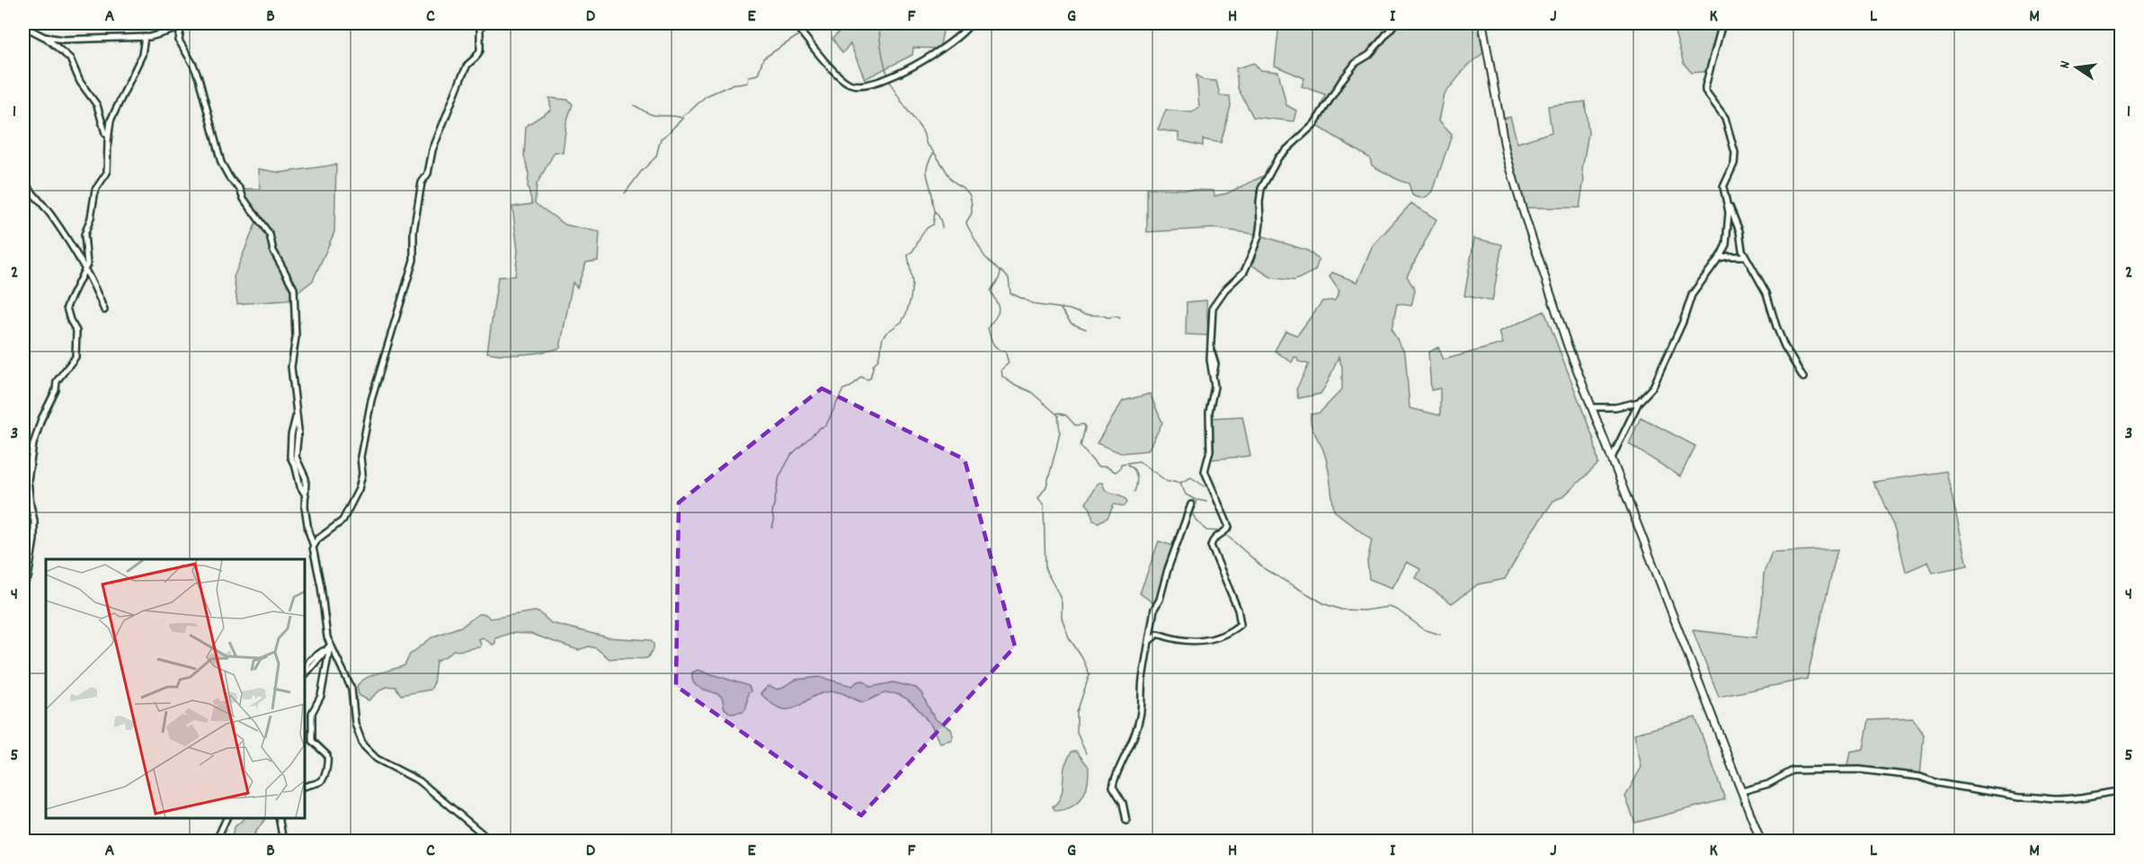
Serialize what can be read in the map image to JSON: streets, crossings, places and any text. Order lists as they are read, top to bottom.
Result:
{
  "north": "left",
  "grid": {
    "columns": [
      "A",
      "B",
      "C",
      "D",
      "E",
      "F",
      "G",
      "H",
      "I",
      "J",
      "K",
      "L",
      "M"
    ],
    "rows": [
      "1",
      "2",
      "3",
      "4",
      "5"
    ]
  }
}
